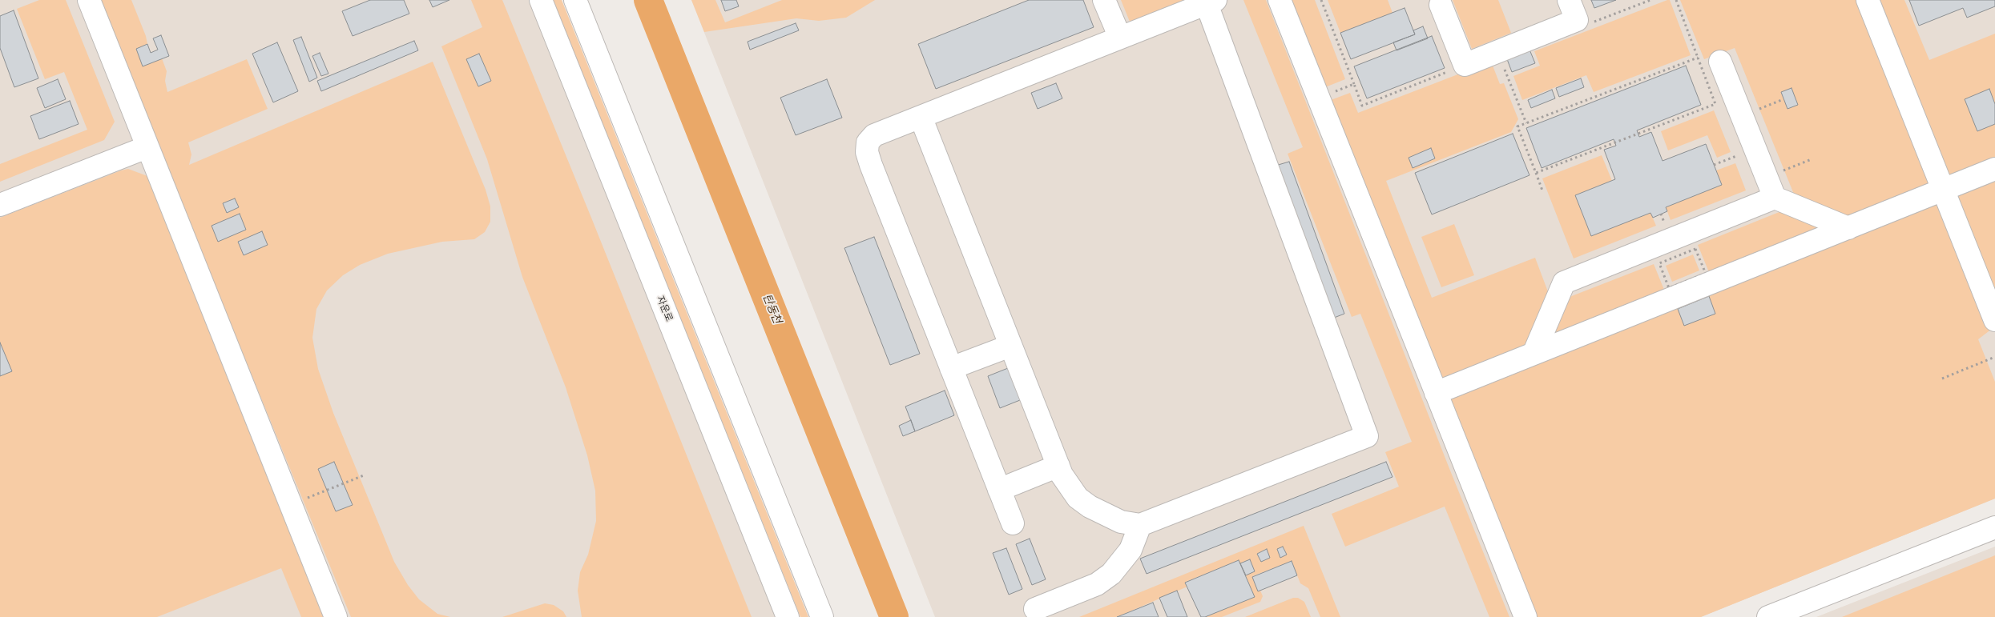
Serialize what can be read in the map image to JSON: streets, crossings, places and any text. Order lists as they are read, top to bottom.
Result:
{
  "streets": {
    "street": ["자운로"]
  },
  "water": ["탄동천"]
}
